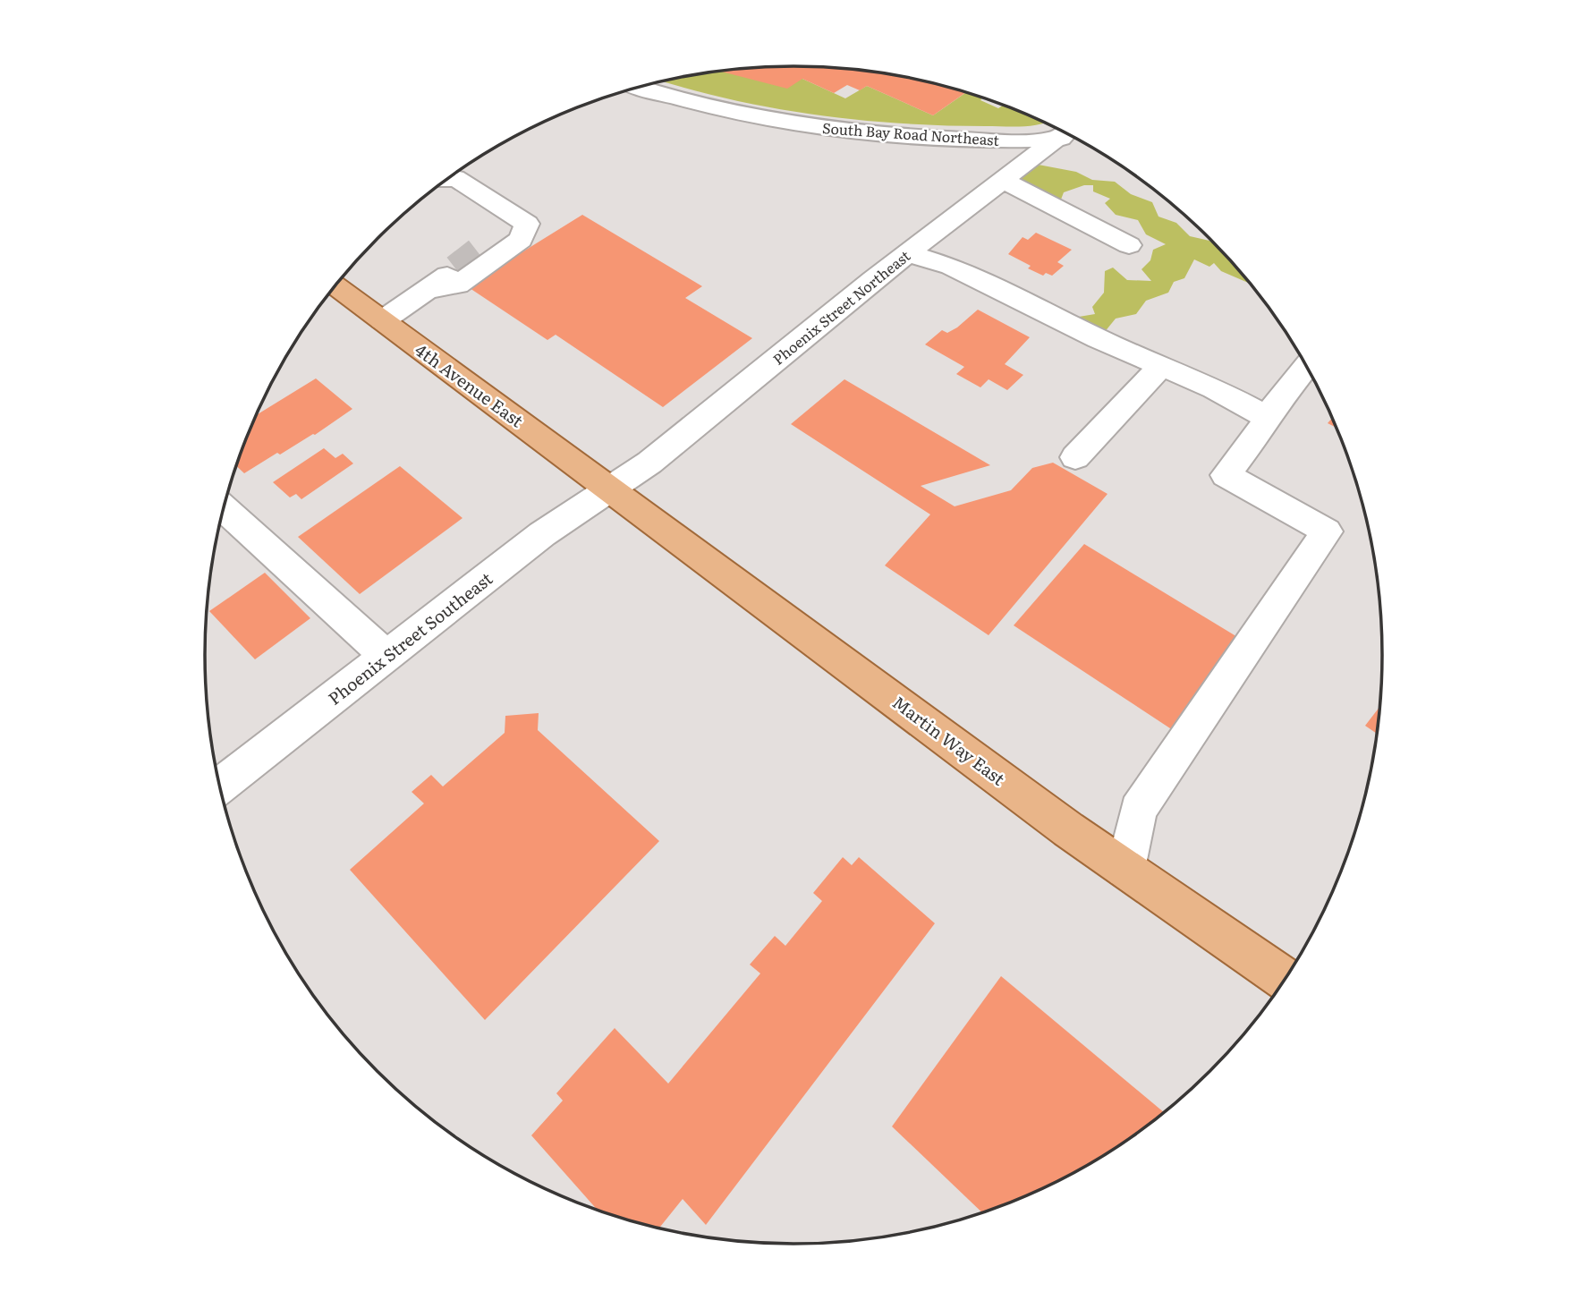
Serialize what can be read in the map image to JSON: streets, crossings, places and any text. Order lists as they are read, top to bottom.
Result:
{
  "streets": {
    "main road": ["4th Avenue East", "Martin Way East"],
    "street": ["South Bay Road Northeast", "Phoenix Street Northeast", "Phoenix Street Southeast"]
  },
  "crossings": [
    ["South Bay Road Northeast", "Phoenix Street Northeast"],
    ["Phoenix Street Northeast", "4th Avenue East"],
    ["Phoenix Street Northeast", "Phoenix Street Southeast"],
    ["Phoenix Street Northeast", "Martin Way East"],
    ["4th Avenue East", "Phoenix Street Southeast"],
    ["4th Avenue East", "Martin Way East"],
    ["Phoenix Street Southeast", "Martin Way East"]
  ]
}
